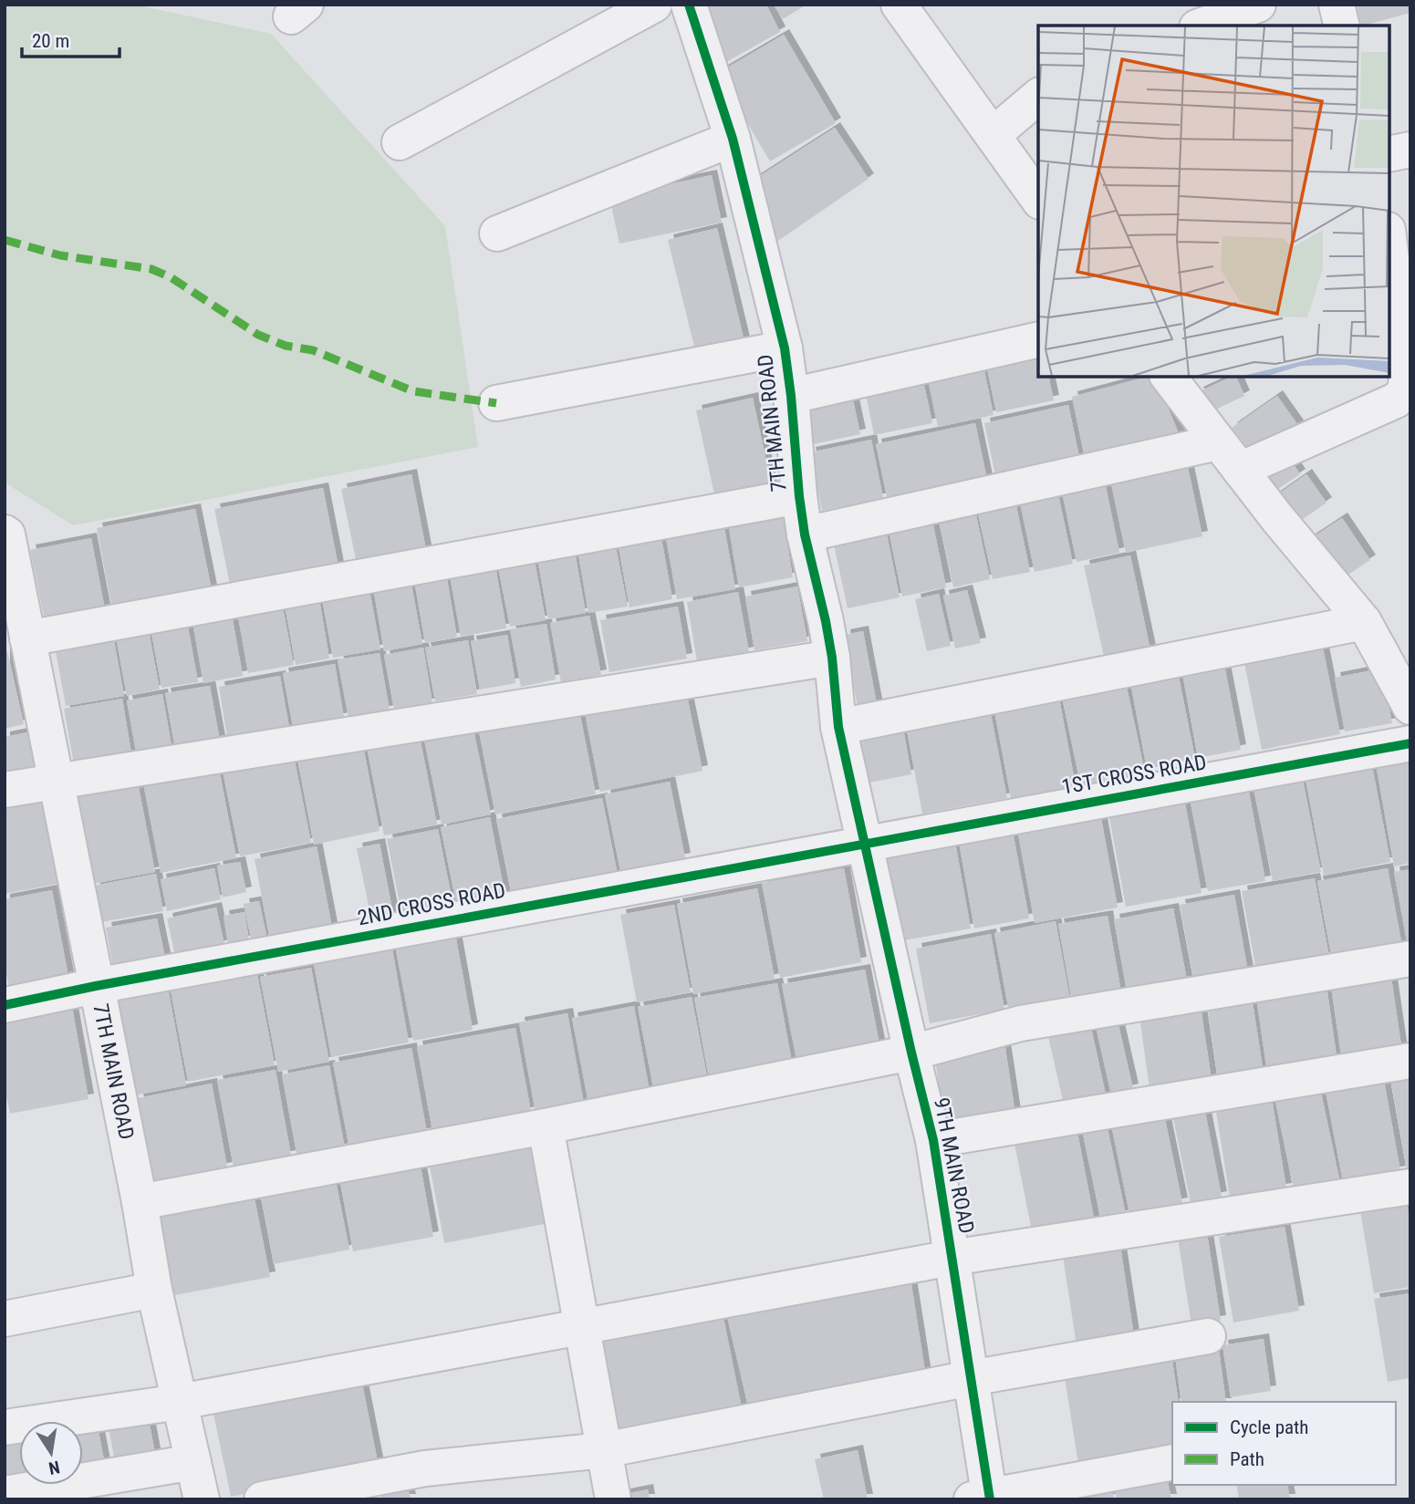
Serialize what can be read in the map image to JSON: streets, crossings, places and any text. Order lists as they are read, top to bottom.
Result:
{
  "streets": {
    "street": [
      "7TH MAIN ROAD",
      "1ST CROSS ROAD",
      "2ND CROSS ROAD",
      "9TH MAIN ROAD"
    ]
  },
  "crossings": [
    ["7TH MAIN ROAD", "1ST CROSS ROAD"],
    ["7TH MAIN ROAD", "2ND CROSS ROAD"],
    ["7TH MAIN ROAD", "9TH MAIN ROAD"],
    ["1ST CROSS ROAD", "2ND CROSS ROAD"],
    ["1ST CROSS ROAD", "9TH MAIN ROAD"],
    ["2ND CROSS ROAD", "9TH MAIN ROAD"]
  ],
  "legend": ["Cycle path", "Path"],
  "scale_bar": "20 m",
  "north": "bottom"
}
